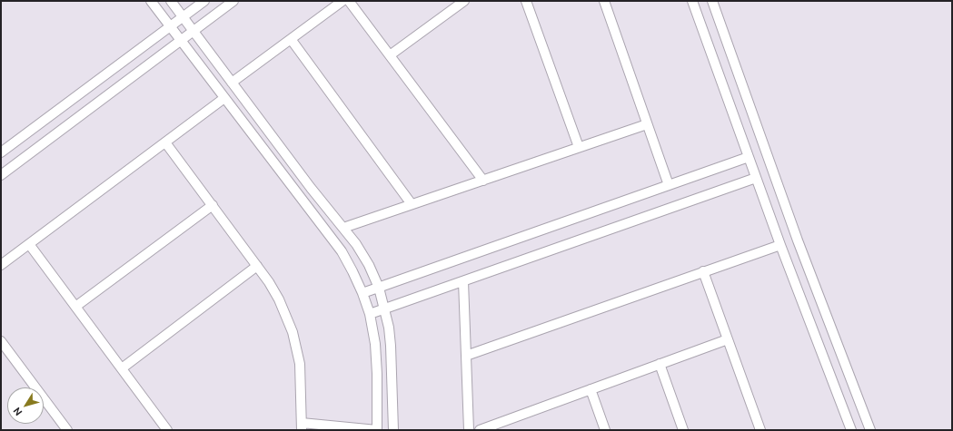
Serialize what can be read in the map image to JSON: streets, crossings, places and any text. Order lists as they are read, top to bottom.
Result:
{
  "north": "bottom left"
}
